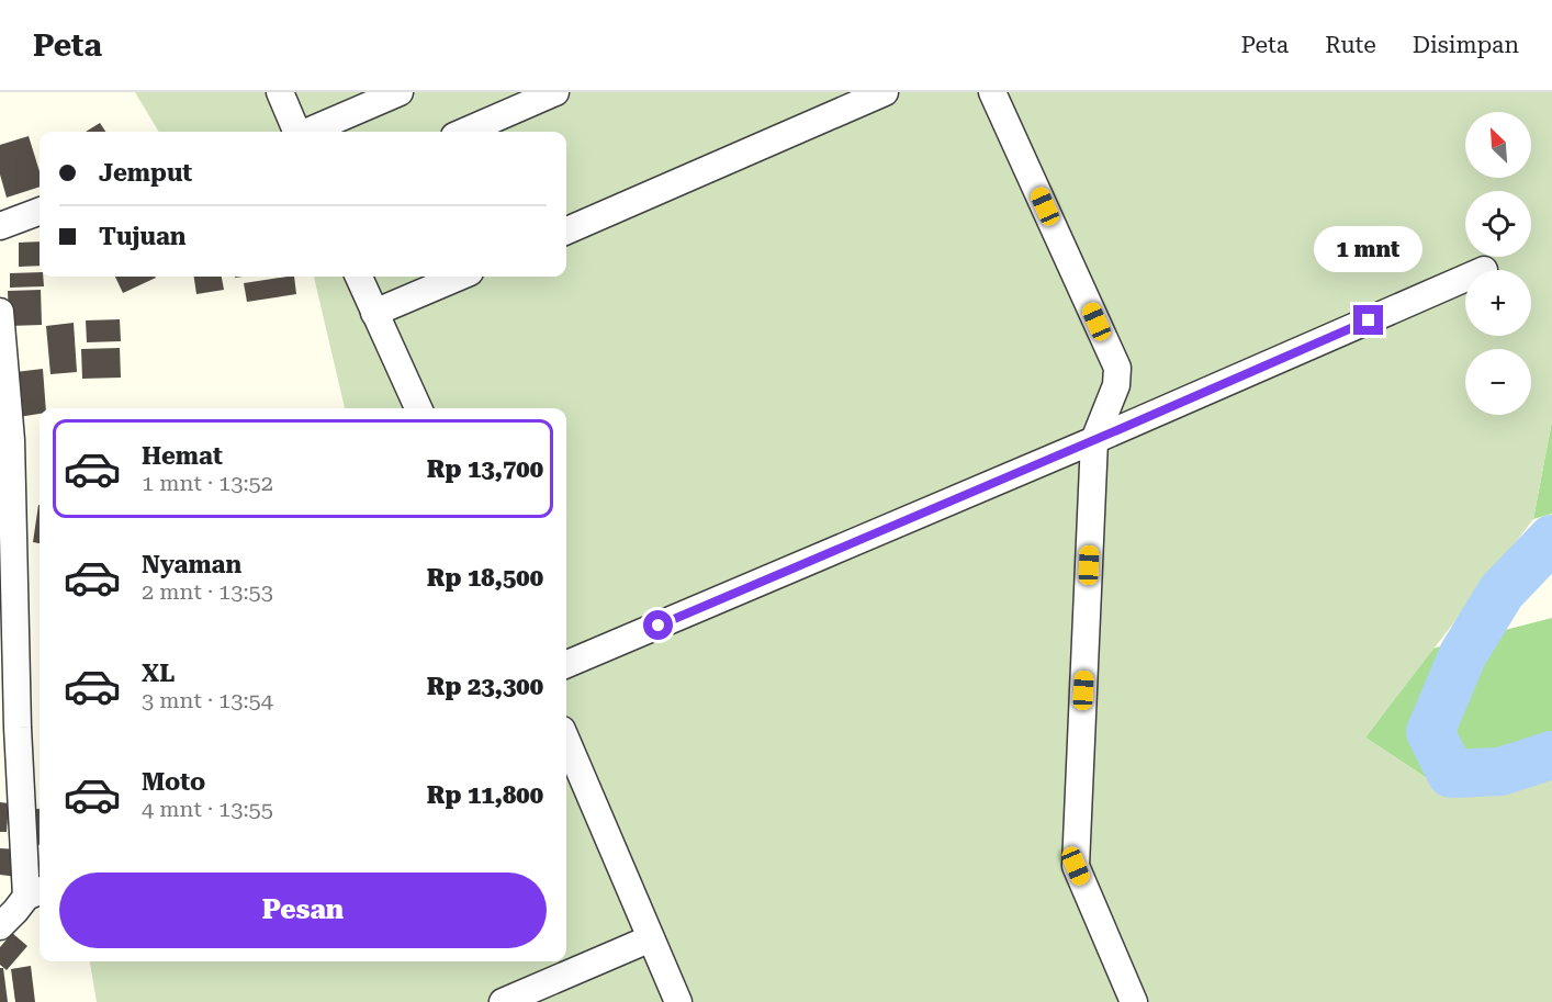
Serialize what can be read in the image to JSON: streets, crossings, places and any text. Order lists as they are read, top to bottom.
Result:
{
  "north": "top left",
  "page": {
    "header": "Peta",
    "nav": ["Peta", "Rute", "Disimpan"],
    "map_buttons": ["+", "−"],
    "banner": ["Jemput", "Tujuan"],
    "bubble": "1 mnt",
    "list": [
      {
        "name": "Hemat",
        "note": "1 mnt · 13:52",
        "value": "Rp 13,700"
      },
      {
        "name": "Nyaman",
        "note": "2 mnt · 13:53",
        "value": "Rp 18,500"
      },
      {
        "name": "XL",
        "note": "3 mnt · 13:54",
        "value": "Rp 23,300"
      },
      {
        "name": "Moto",
        "note": "4 mnt · 13:55",
        "value": "Rp 11,800"
      }
    ],
    "buttons": "Pesan"
  }
}
